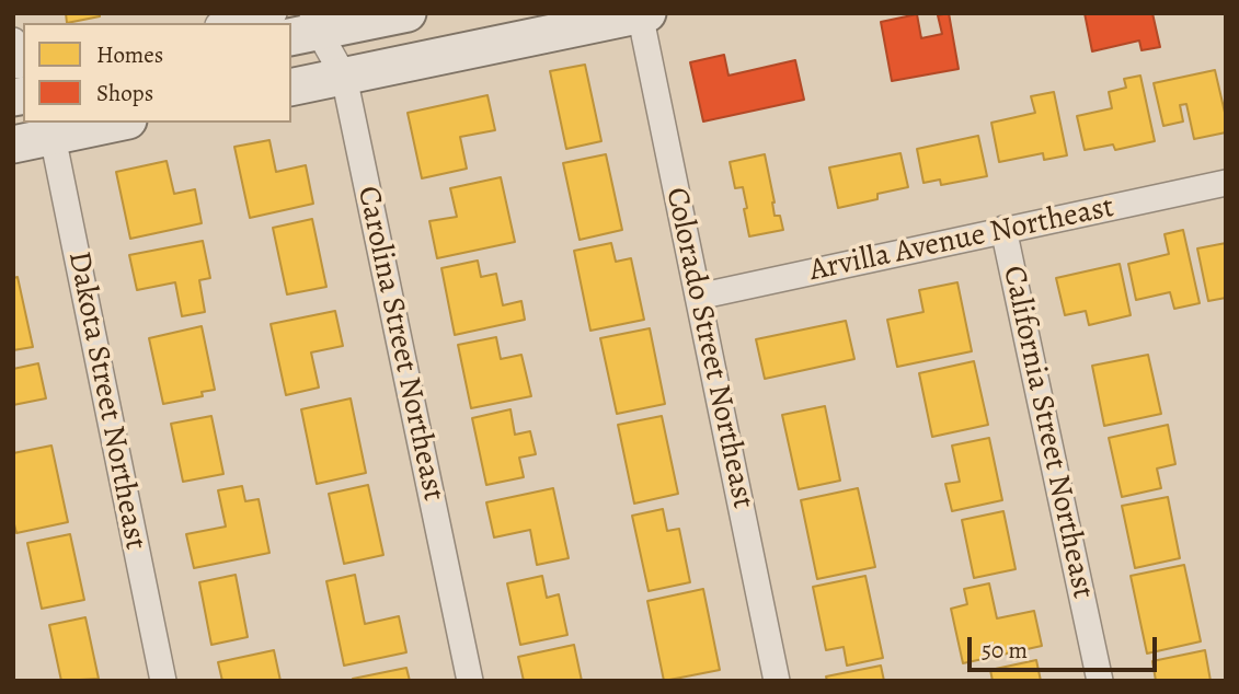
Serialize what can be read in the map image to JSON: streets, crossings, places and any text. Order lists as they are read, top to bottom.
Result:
{
  "streets": {
    "street": [
      "Arvilla Avenue Northeast",
      "Carolina Street Northeast",
      "Colorado Street Northeast",
      "Dakota Street Northeast",
      "California Street Northeast"
    ]
  },
  "crossings": [
    ["Arvilla Avenue Northeast", "Colorado Street Northeast"],
    ["Arvilla Avenue Northeast", "California Street Northeast"]
  ],
  "legend": ["Homes", "Shops"],
  "scale_bar": "50 m"
}
